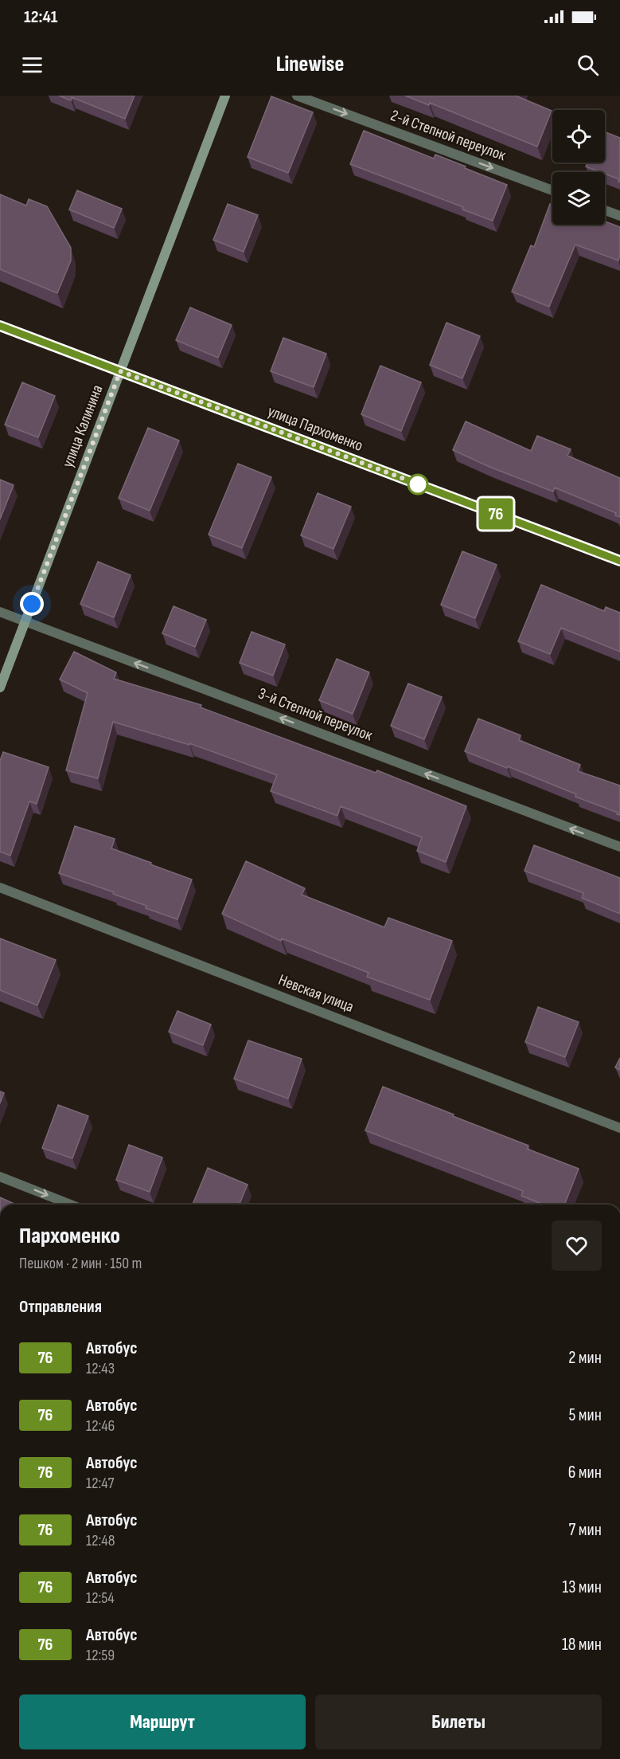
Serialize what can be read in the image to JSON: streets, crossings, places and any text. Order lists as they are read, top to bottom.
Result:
{
  "streets": {
    "street": [
      "2-й Степной переулок",
      "улица Калинина",
      "улица Пархоменко",
      "3-й Степной переулок",
      "Невская улица"
    ]
  },
  "crossings": [
    ["улица Калинина", "улица Пархоменко"],
    ["улица Калинина", "3-й Степной переулок"]
  ],
  "one_way": ["2-й Степной переулок", "3-й Степной переулок"],
  "lines": ["bus line 76"],
  "page": {
    "status": "12:41",
    "header": "Linewise",
    "on_map": "76",
    "heading": [
      ["Пархоменко", "Пешком · 2 мин · 150 m"],
      "Отправления"
    ],
    "list": [
      {
        "mark": "76",
        "name": "Автобус",
        "note": "12:43",
        "value": "2 мин"
      },
      {
        "mark": "76",
        "name": "Автобус",
        "note": "12:46",
        "value": "5 мин"
      },
      {
        "mark": "76",
        "name": "Автобус",
        "note": "12:47",
        "value": "6 мин"
      },
      {
        "mark": "76",
        "name": "Автобус",
        "note": "12:48",
        "value": "7 мин"
      },
      {
        "mark": "76",
        "name": "Автобус",
        "note": "12:54",
        "value": "13 мин"
      },
      {
        "mark": "76",
        "name": "Автобус",
        "note": "12:59",
        "value": "18 мин"
      }
    ],
    "buttons": ["Маршрут", "Билеты"]
  }
}
